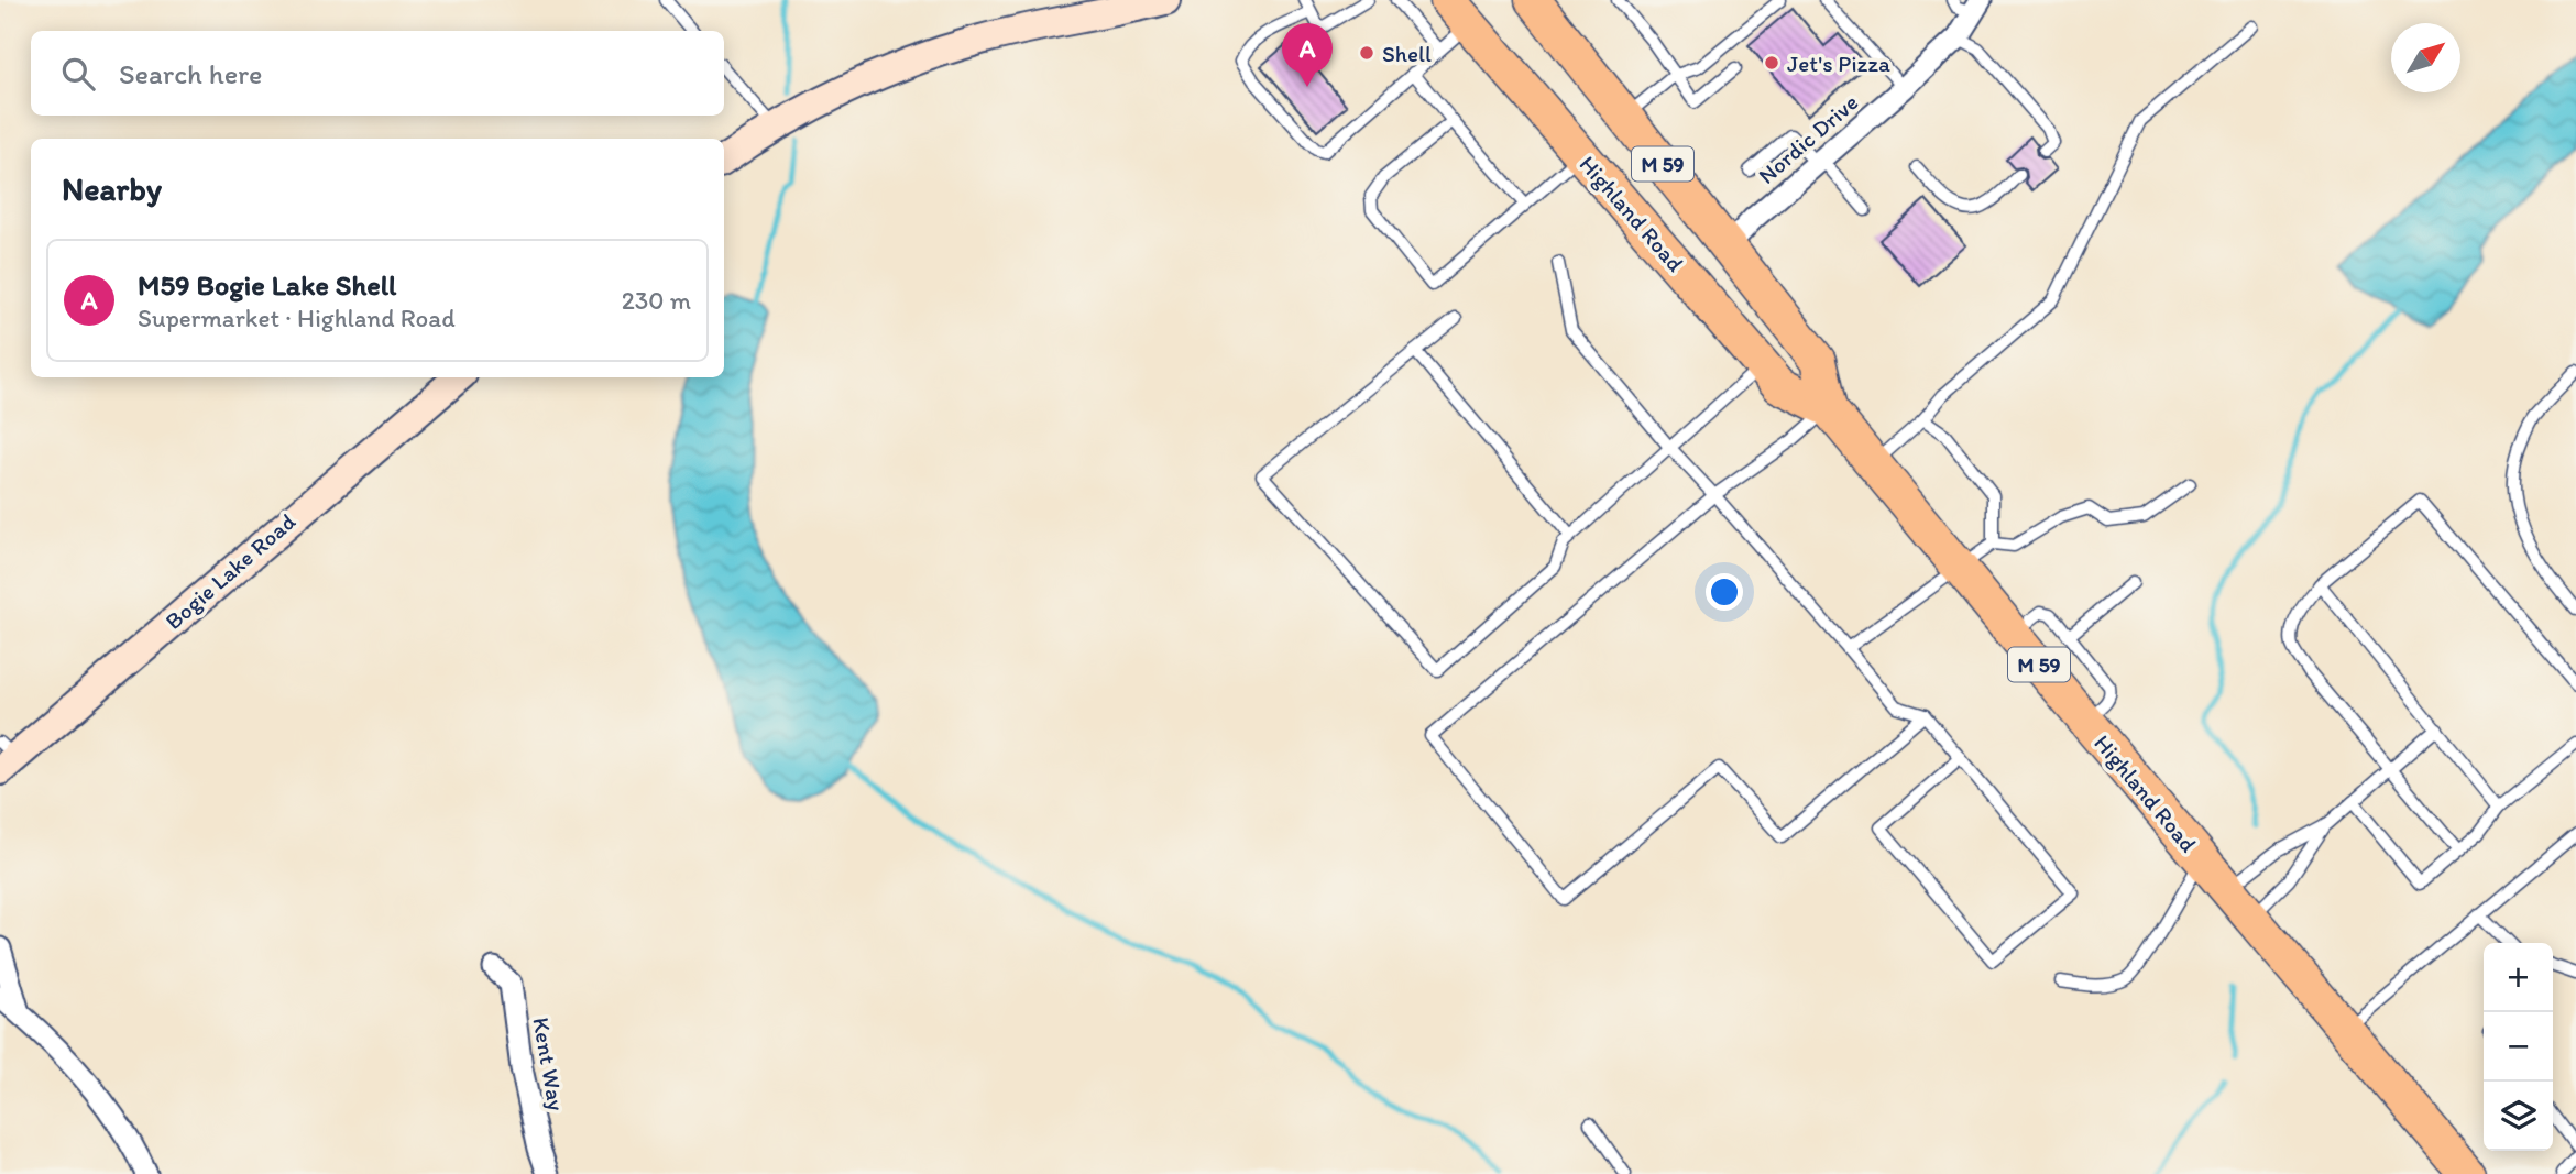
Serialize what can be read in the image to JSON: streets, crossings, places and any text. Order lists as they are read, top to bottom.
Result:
{
  "streets": {
    "highway": ["M 59", "Highland Road"],
    "main road": ["Bogie Lake Road"],
    "street": ["Nordic Drive", "Kent Way"]
  },
  "crossings": [
    ["Nordic Drive", "Highland Road"]
  ],
  "places": ["Shell", "Jet's Pizza"],
  "north": "top right",
  "page": {
    "pins": "A",
    "search": "Search here",
    "heading": "Nearby",
    "list": [
      {
        "mark": "A",
        "name": "M59 Bogie Lake Shell",
        "note": "Supermarket · Highland Road",
        "value": "230 m"
      }
    ],
    "map_buttons": ["+", "−"]
  }
}
